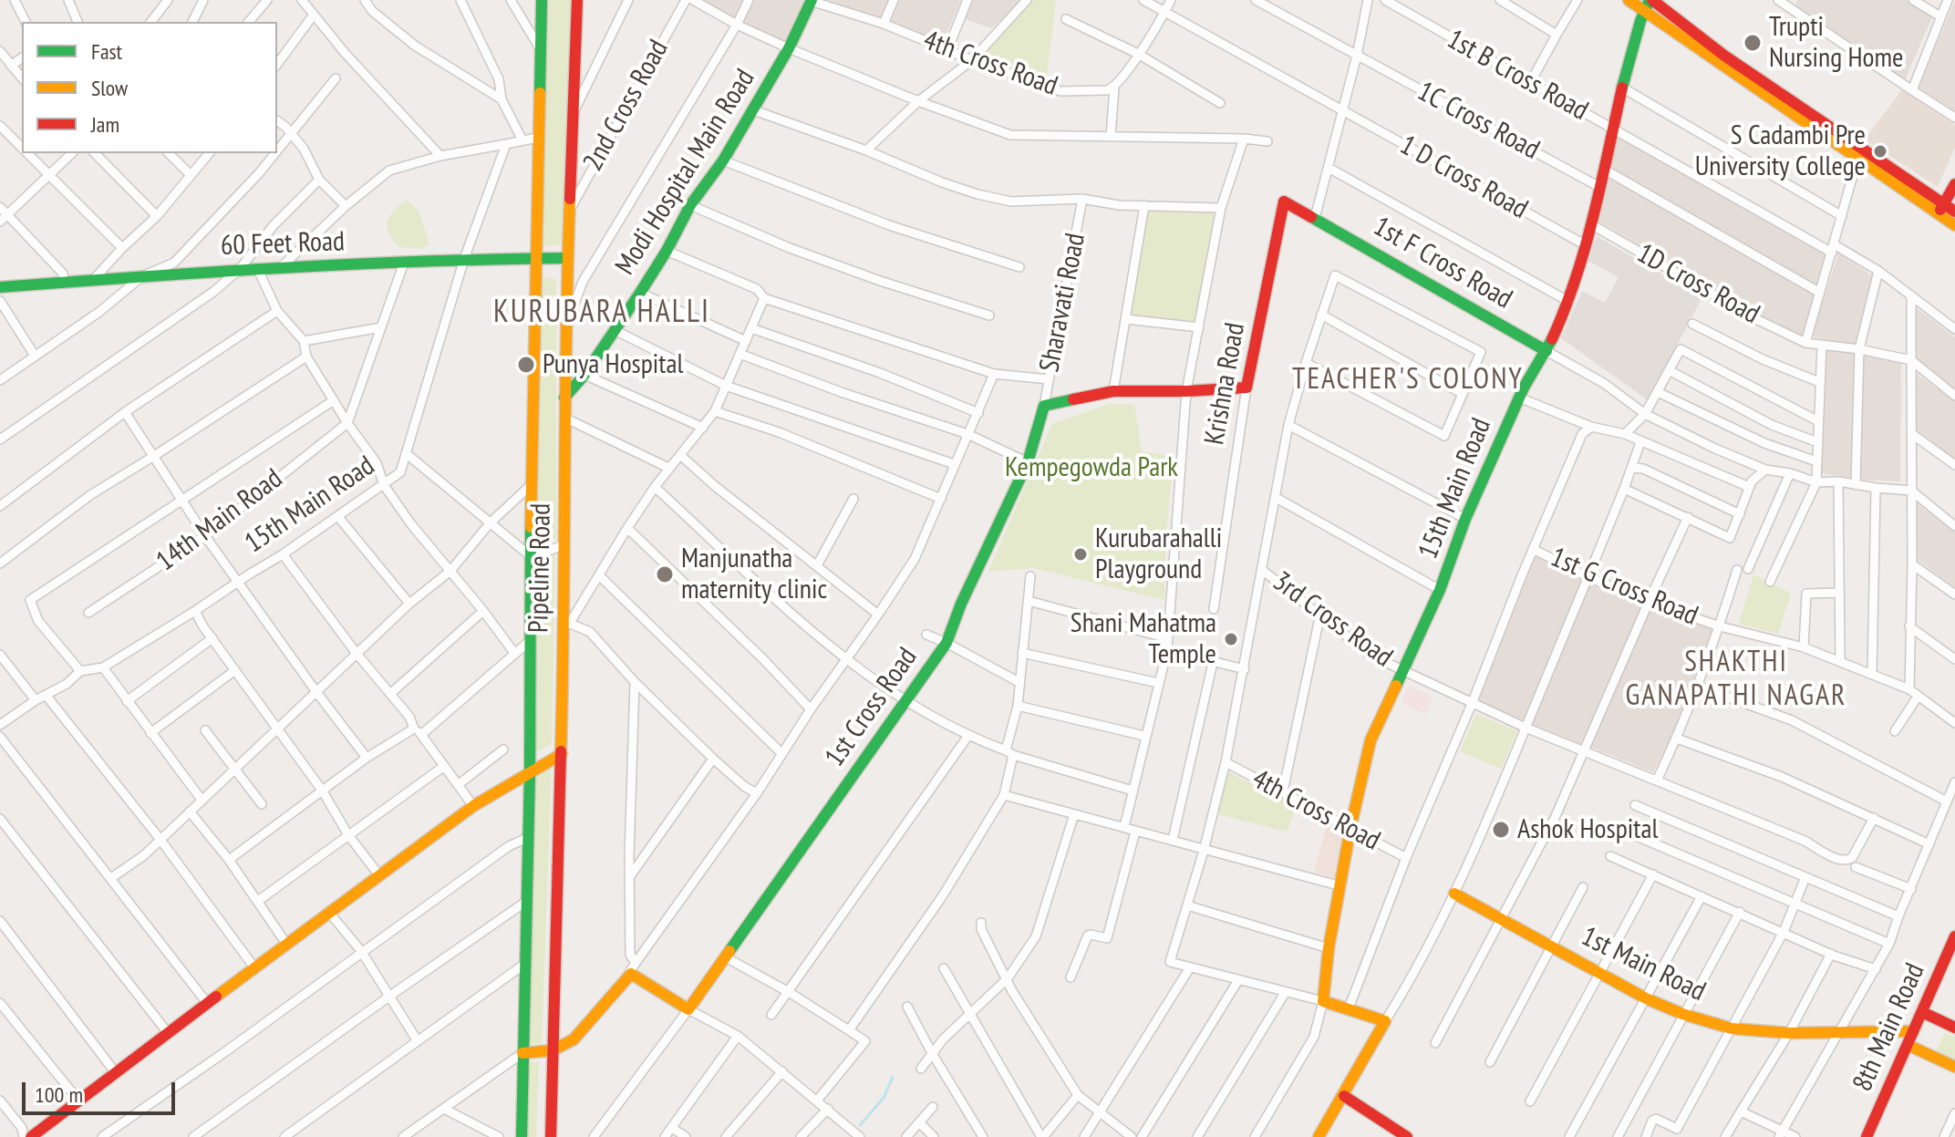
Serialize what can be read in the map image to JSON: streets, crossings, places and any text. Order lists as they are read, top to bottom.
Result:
{
  "streets": {
    "street": [
      "4th Cross Road",
      "1st B Cross Road",
      "2nd Cross Road",
      "1C Cross Road",
      "Modi Hospital Main Road",
      "1 D Cross Road",
      "60 Feet Road",
      "1st F Cross Road",
      "1D Cross Road",
      "Sharavati Road",
      "Krishna Road",
      "15th Main Road",
      "14th Main Road",
      "Pipeline Road",
      "1st G Cross Road",
      "3rd Cross Road",
      "1st Cross Road",
      "1st Main Road",
      "8th Main Road"
    ]
  },
  "crossings": [
    ["4th Cross Road", "Modi Hospital Main Road"],
    ["4th Cross Road", "15th Main Road"],
    ["1st B Cross Road", "15th Main Road"],
    ["2nd Cross Road", "Pipeline Road"],
    ["1C Cross Road", "15th Main Road"],
    ["Modi Hospital Main Road", "Pipeline Road"],
    ["1 D Cross Road", "15th Main Road"],
    ["60 Feet Road", "15th Main Road"],
    ["60 Feet Road", "Pipeline Road"],
    ["1st F Cross Road", "Krishna Road"],
    ["1st F Cross Road", "15th Main Road"],
    ["1D Cross Road", "15th Main Road"],
    ["Sharavati Road", "1st Cross Road"],
    ["15th Main Road", "3rd Cross Road"],
    ["1st Main Road", "8th Main Road"]
  ],
  "districts": ["KURUBARA HALLI", "TEACHER'S COLONY", "SHAKTHI GANAPATHI NAGAR"],
  "parks": ["Kempegowda Park"],
  "places": [
    "Trupti Nursing Home",
    "S Cadambi Pre University College",
    "Punya Hospital",
    "Kurubarahalli Playground",
    "Manjunatha maternity clinic",
    "Shani Mahatma Temple",
    "Ashok Hospital"
  ],
  "legend": ["Fast", "Slow", "Jam"],
  "scale_bar": "100 m"
}
